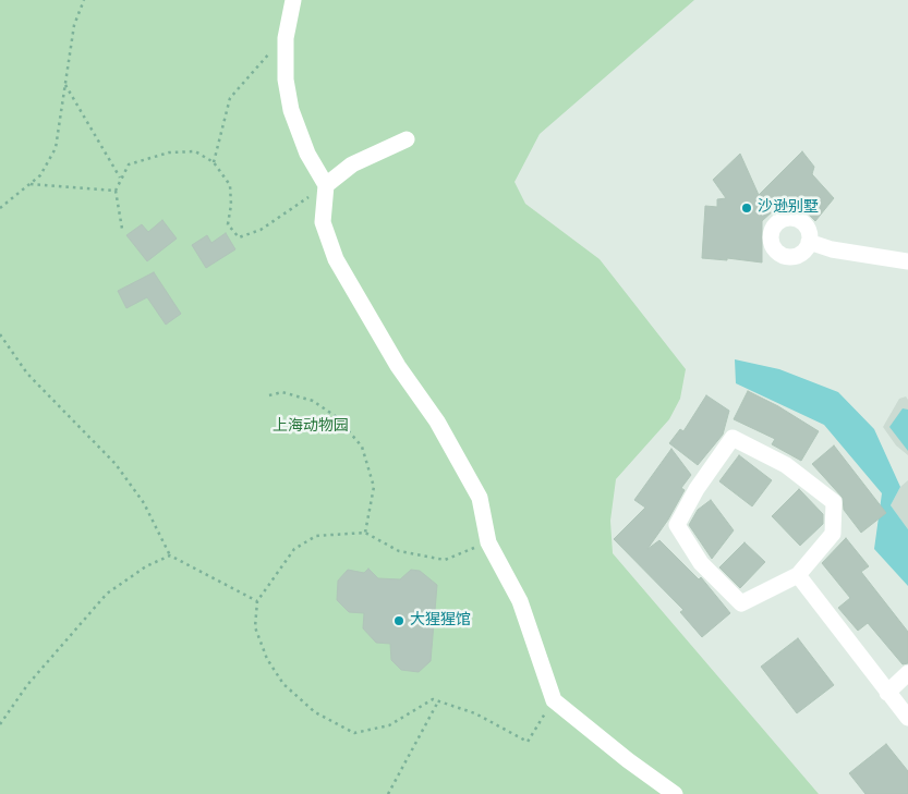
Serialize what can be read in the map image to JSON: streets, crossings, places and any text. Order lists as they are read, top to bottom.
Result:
{
  "parks": ["上海动物园"],
  "places": ["沙逊别墅", "大猩猩馆"]
}
